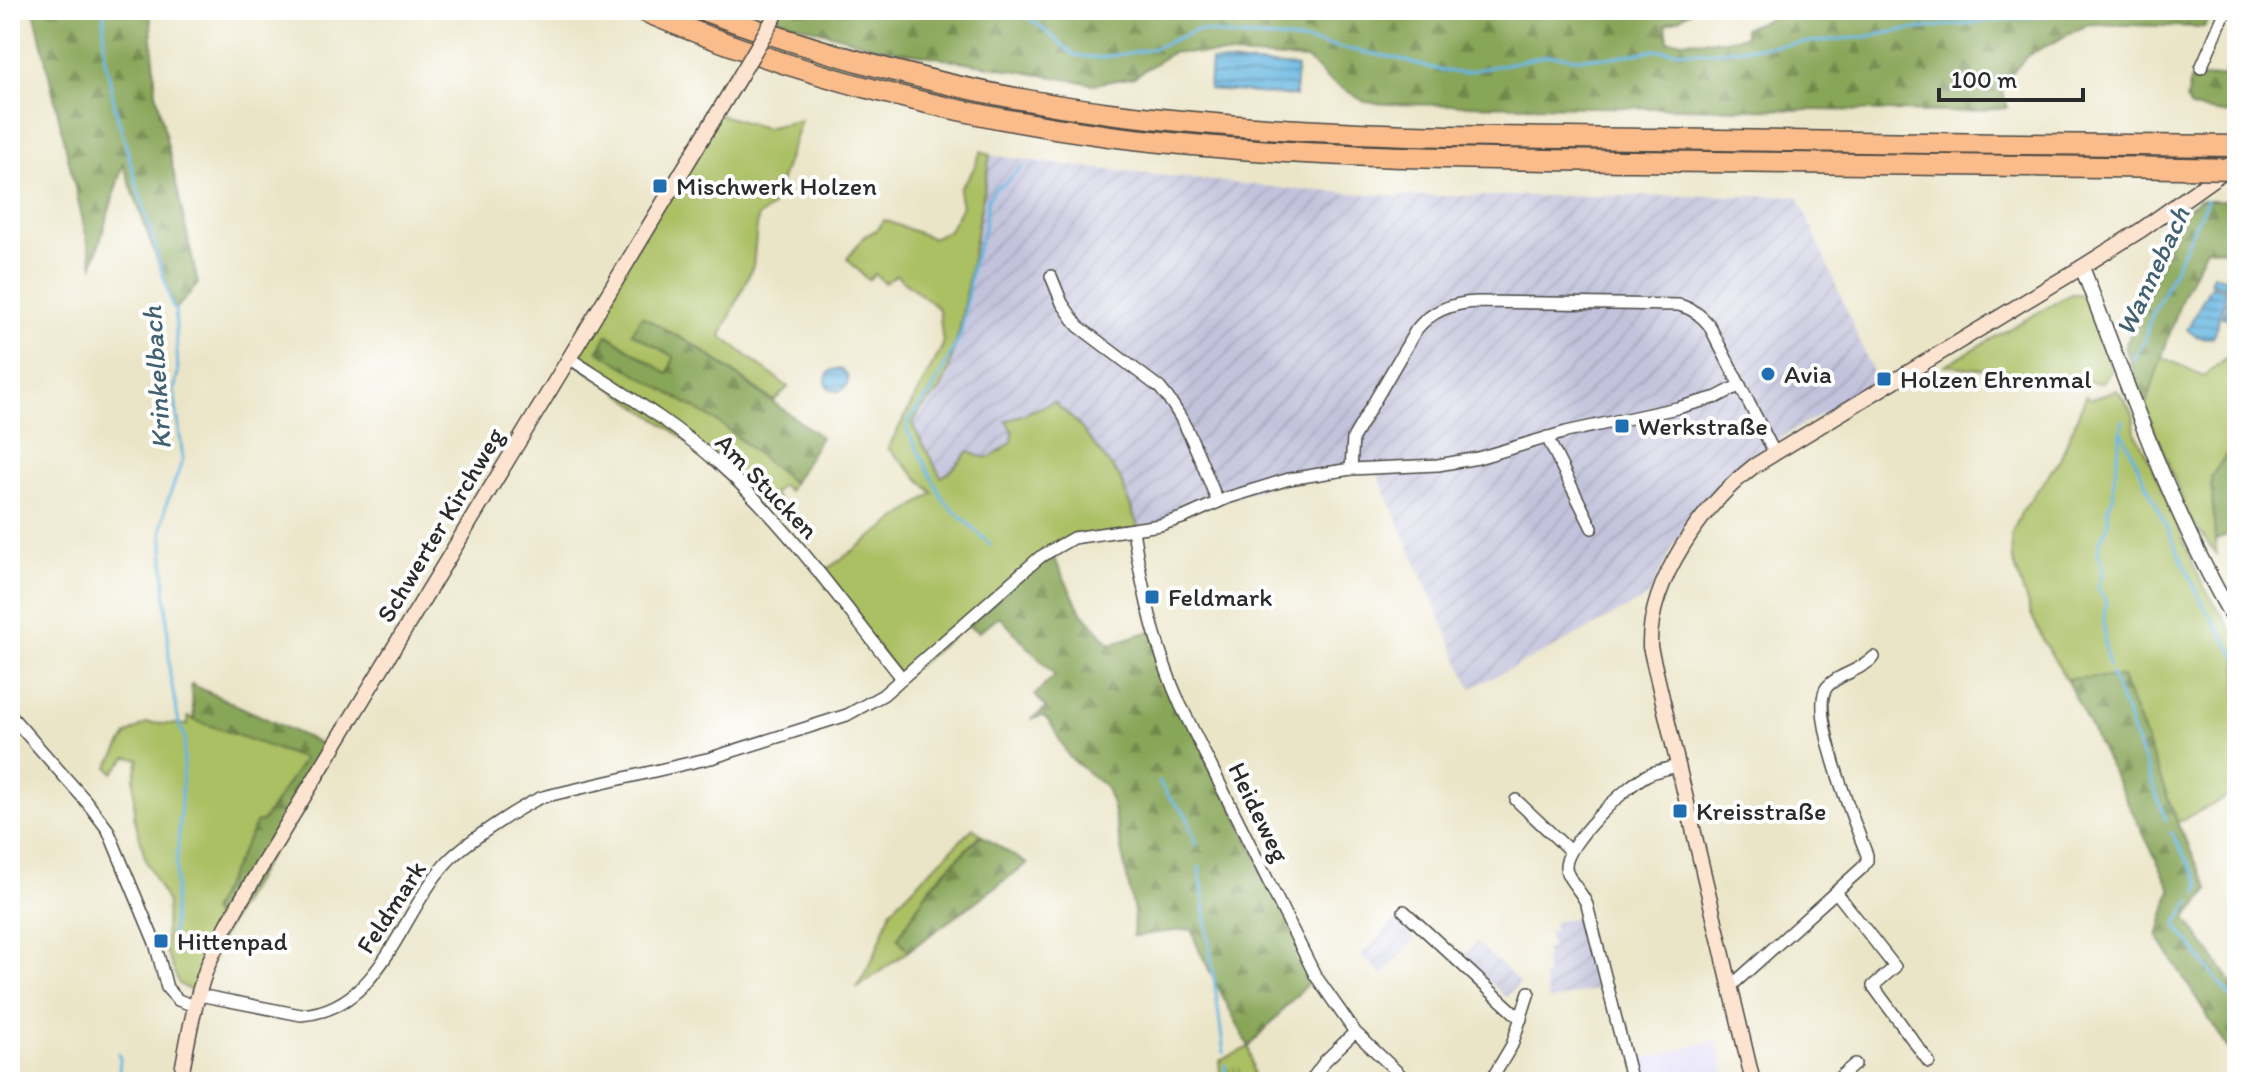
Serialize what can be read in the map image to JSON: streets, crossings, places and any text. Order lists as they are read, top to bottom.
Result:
{
  "streets": {
    "main road": ["Schwerter Kirchweg"],
    "street": ["Am Stucken", "Heideweg", "Feldmark"]
  },
  "crossings": [
    ["Am Stucken", "Schwerter Kirchweg"],
    ["Am Stucken", "Feldmark"],
    ["Schwerter Kirchweg", "Feldmark"],
    ["Heideweg", "Feldmark"]
  ],
  "water": ["Wannebach", "Krinkelbach"],
  "places": {
    "transit": [
      "Mischwerk Holzen",
      "Holzen Ehrenmal",
      "Werkstraße",
      "Feldmark",
      "Kreisstraße",
      "Hittenpad"
    ],
    "other": ["Avia"]
  },
  "scale_bar": "100 m"
}
